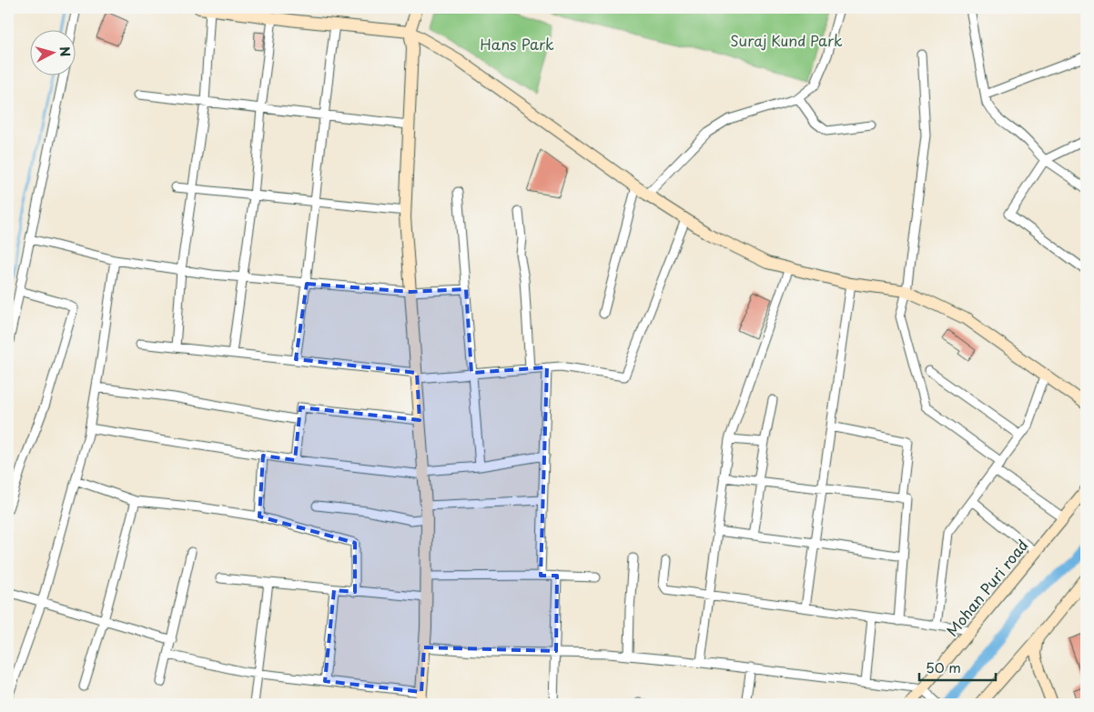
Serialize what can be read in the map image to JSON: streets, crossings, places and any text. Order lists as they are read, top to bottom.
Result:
{
  "streets": {
    "street": ["Mohan Puri road"]
  },
  "parks": ["Suraj Kund Park", "Hans Park"],
  "scale_bar": "50 m",
  "north": "right"
}
